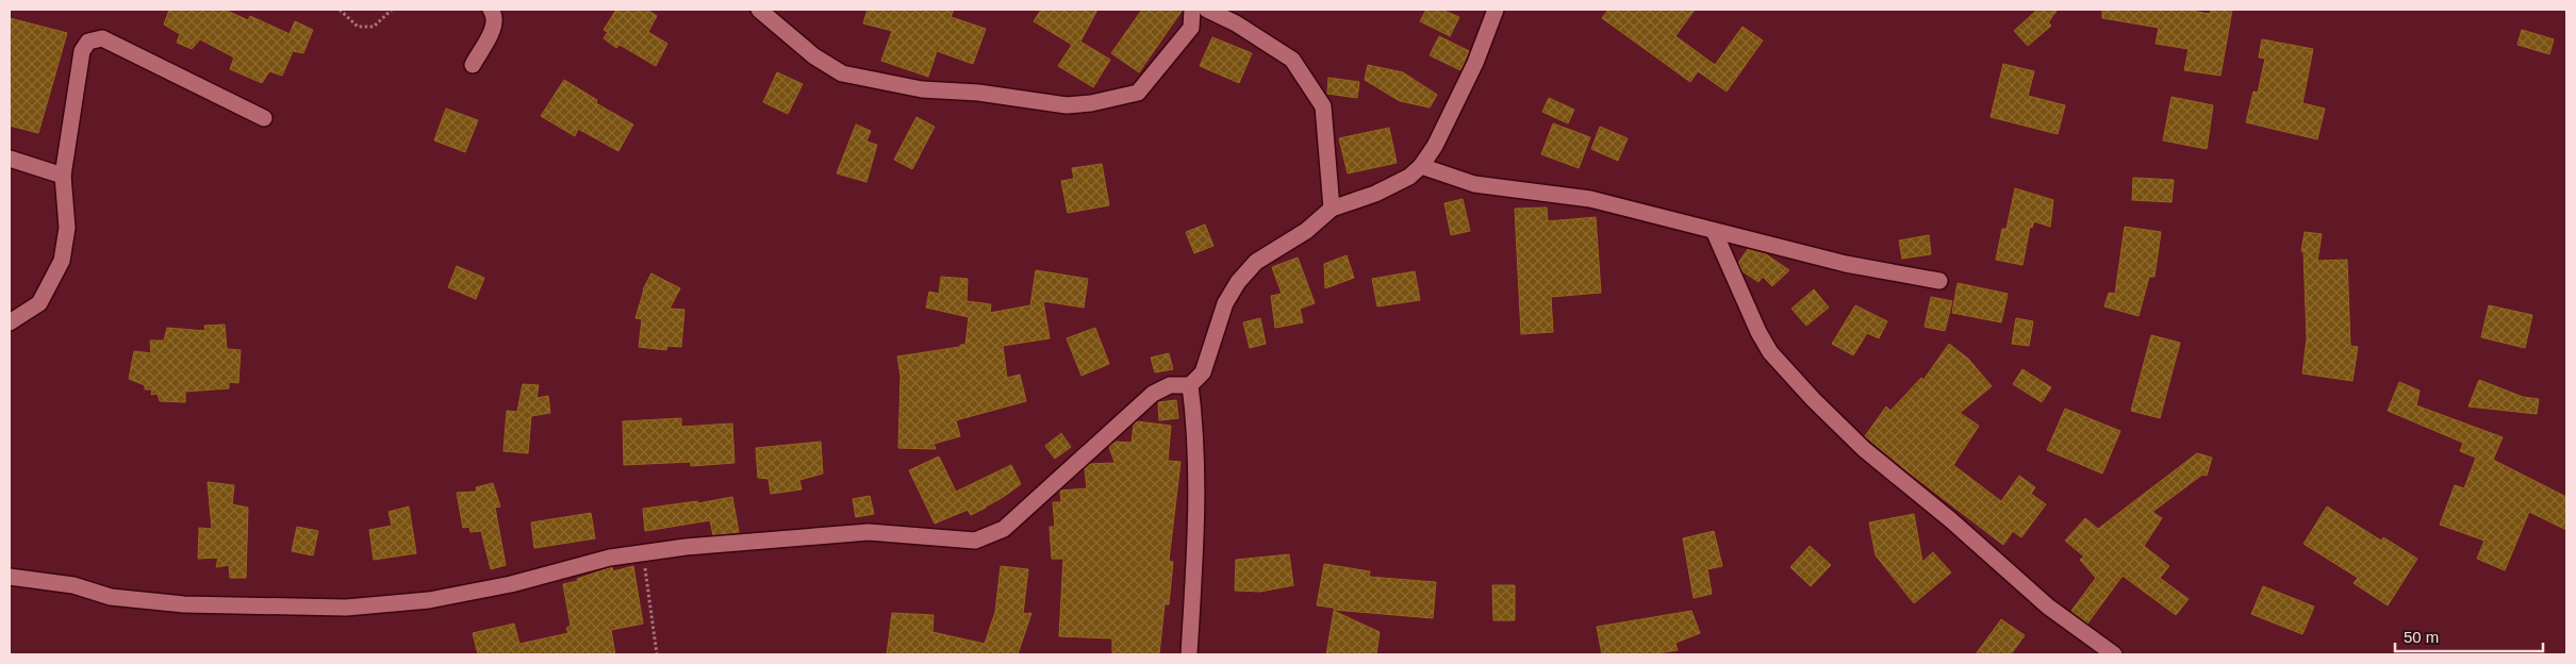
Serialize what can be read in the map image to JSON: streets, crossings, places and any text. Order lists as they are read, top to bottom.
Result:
{
  "scale_bar": "50 m"
}
